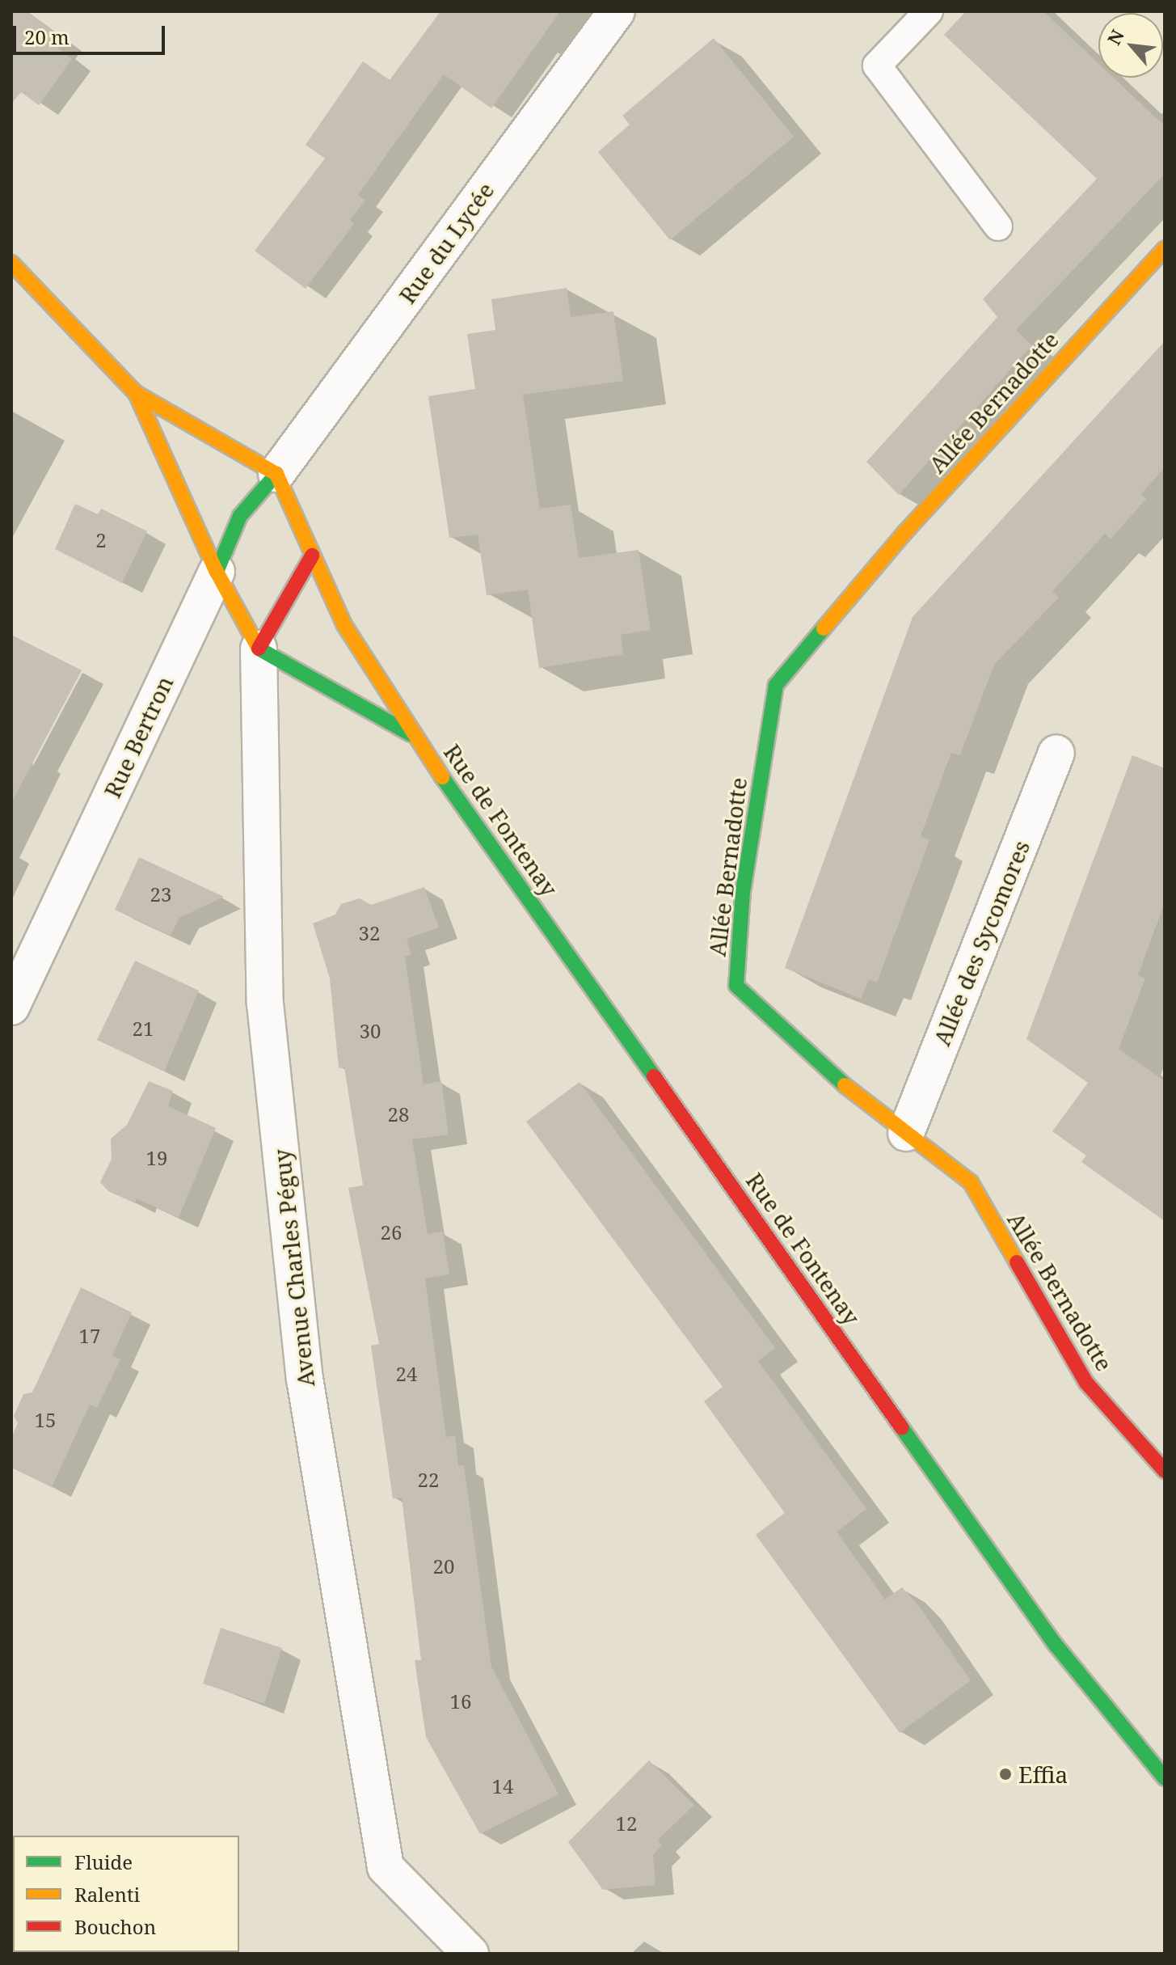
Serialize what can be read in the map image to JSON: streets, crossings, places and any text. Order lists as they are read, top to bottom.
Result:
{
  "streets": {
    "main road": ["Allée Bernadotte", "Rue Bertron", "Rue de Fontenay"],
    "street": ["Rue du Lycée", "Allée des Sycomores", "Avenue Charles Péguy"]
  },
  "crossings": [
    ["Rue du Lycée", "Rue Bertron"],
    ["Rue du Lycée", "Rue de Fontenay"],
    ["Allée Bernadotte", "Allée des Sycomores"],
    ["Rue Bertron", "Rue de Fontenay"],
    ["Rue de Fontenay", "Avenue Charles Péguy"]
  ],
  "places": ["Effia"],
  "house_numbers": [
    "2",
    "23",
    "32",
    "21",
    "30",
    "28",
    "19",
    "26",
    "17",
    "24",
    "15",
    "22",
    "20",
    "16",
    "14",
    "12"
  ],
  "legend": ["Fluide", "Ralenti", "Bouchon"],
  "scale_bar": "20 m",
  "north": "top left"
}
